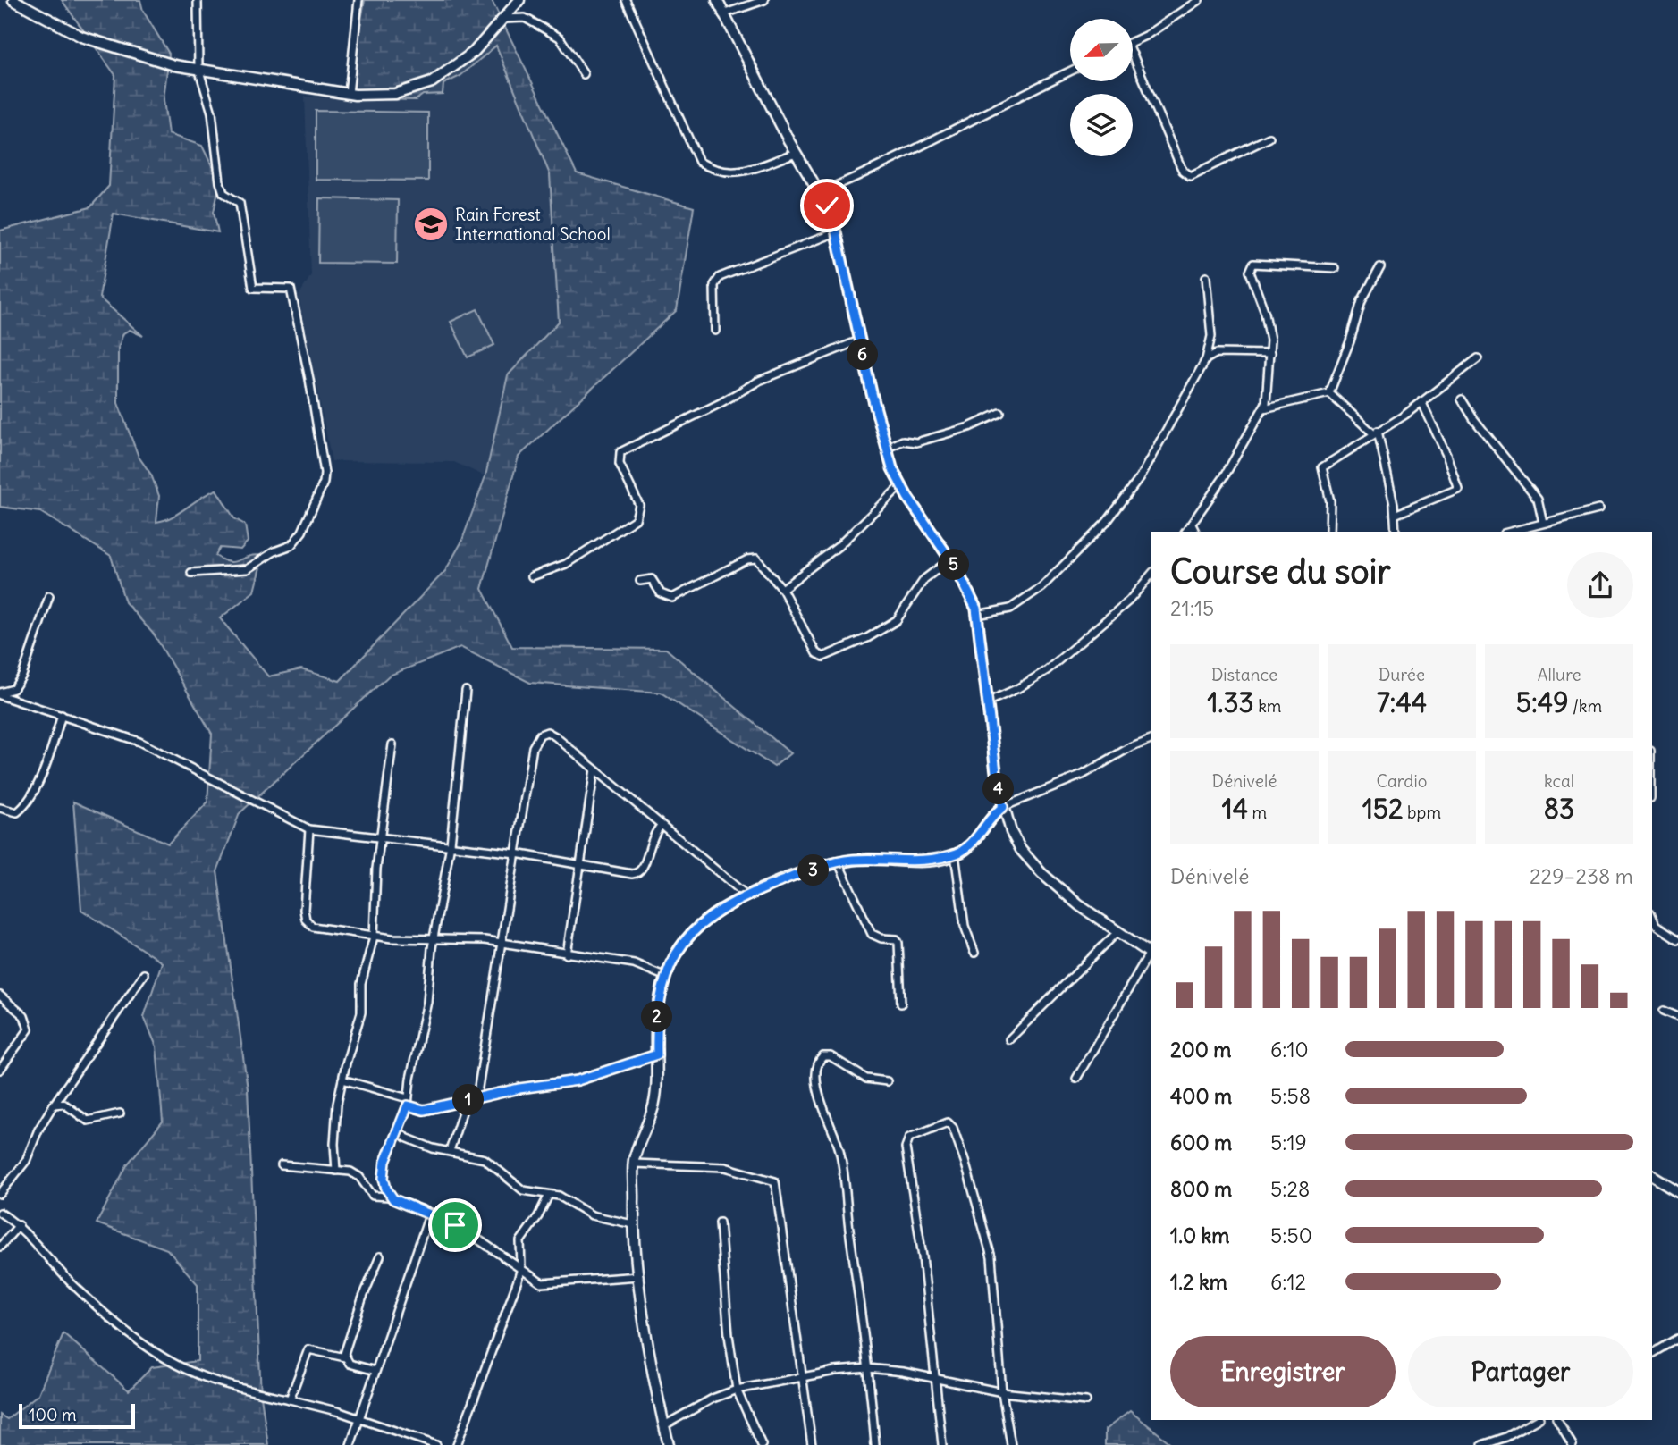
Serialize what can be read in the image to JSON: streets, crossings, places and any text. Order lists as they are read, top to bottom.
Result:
{
  "places": {
    "school or university": ["Rain Forest International School"]
  },
  "scale_bar": "100 m",
  "north": "left",
  "page": {
    "pins": [
      "6",
      "5",
      "4",
      "3",
      "2",
      "1"
    ],
    "heading": ["Course du soir", "21:15"],
    "stats": [
      ["Distance", "1.33 km"],
      ["Durée", "7:44"],
      ["Allure", "5:49 /km"],
      ["Dénivelé", "14 m"],
      ["Cardio", "152 bpm"],
      ["kcal", "83"]
    ],
    "chart": ["Dénivelé", "229–238 m"],
    "list": [
      {
        "name": "200 m",
        "note": "6:10"
      },
      {
        "name": "400 m",
        "note": "5:58"
      },
      {
        "name": "600 m",
        "note": "5:19"
      },
      {
        "name": "800 m",
        "note": "5:28"
      },
      {
        "name": "1.0 km",
        "note": "5:50"
      },
      {
        "name": "1.2 km",
        "note": "6:12"
      }
    ],
    "buttons": ["Enregistrer", "Partager"],
    "scale": "100 m"
  }
}
